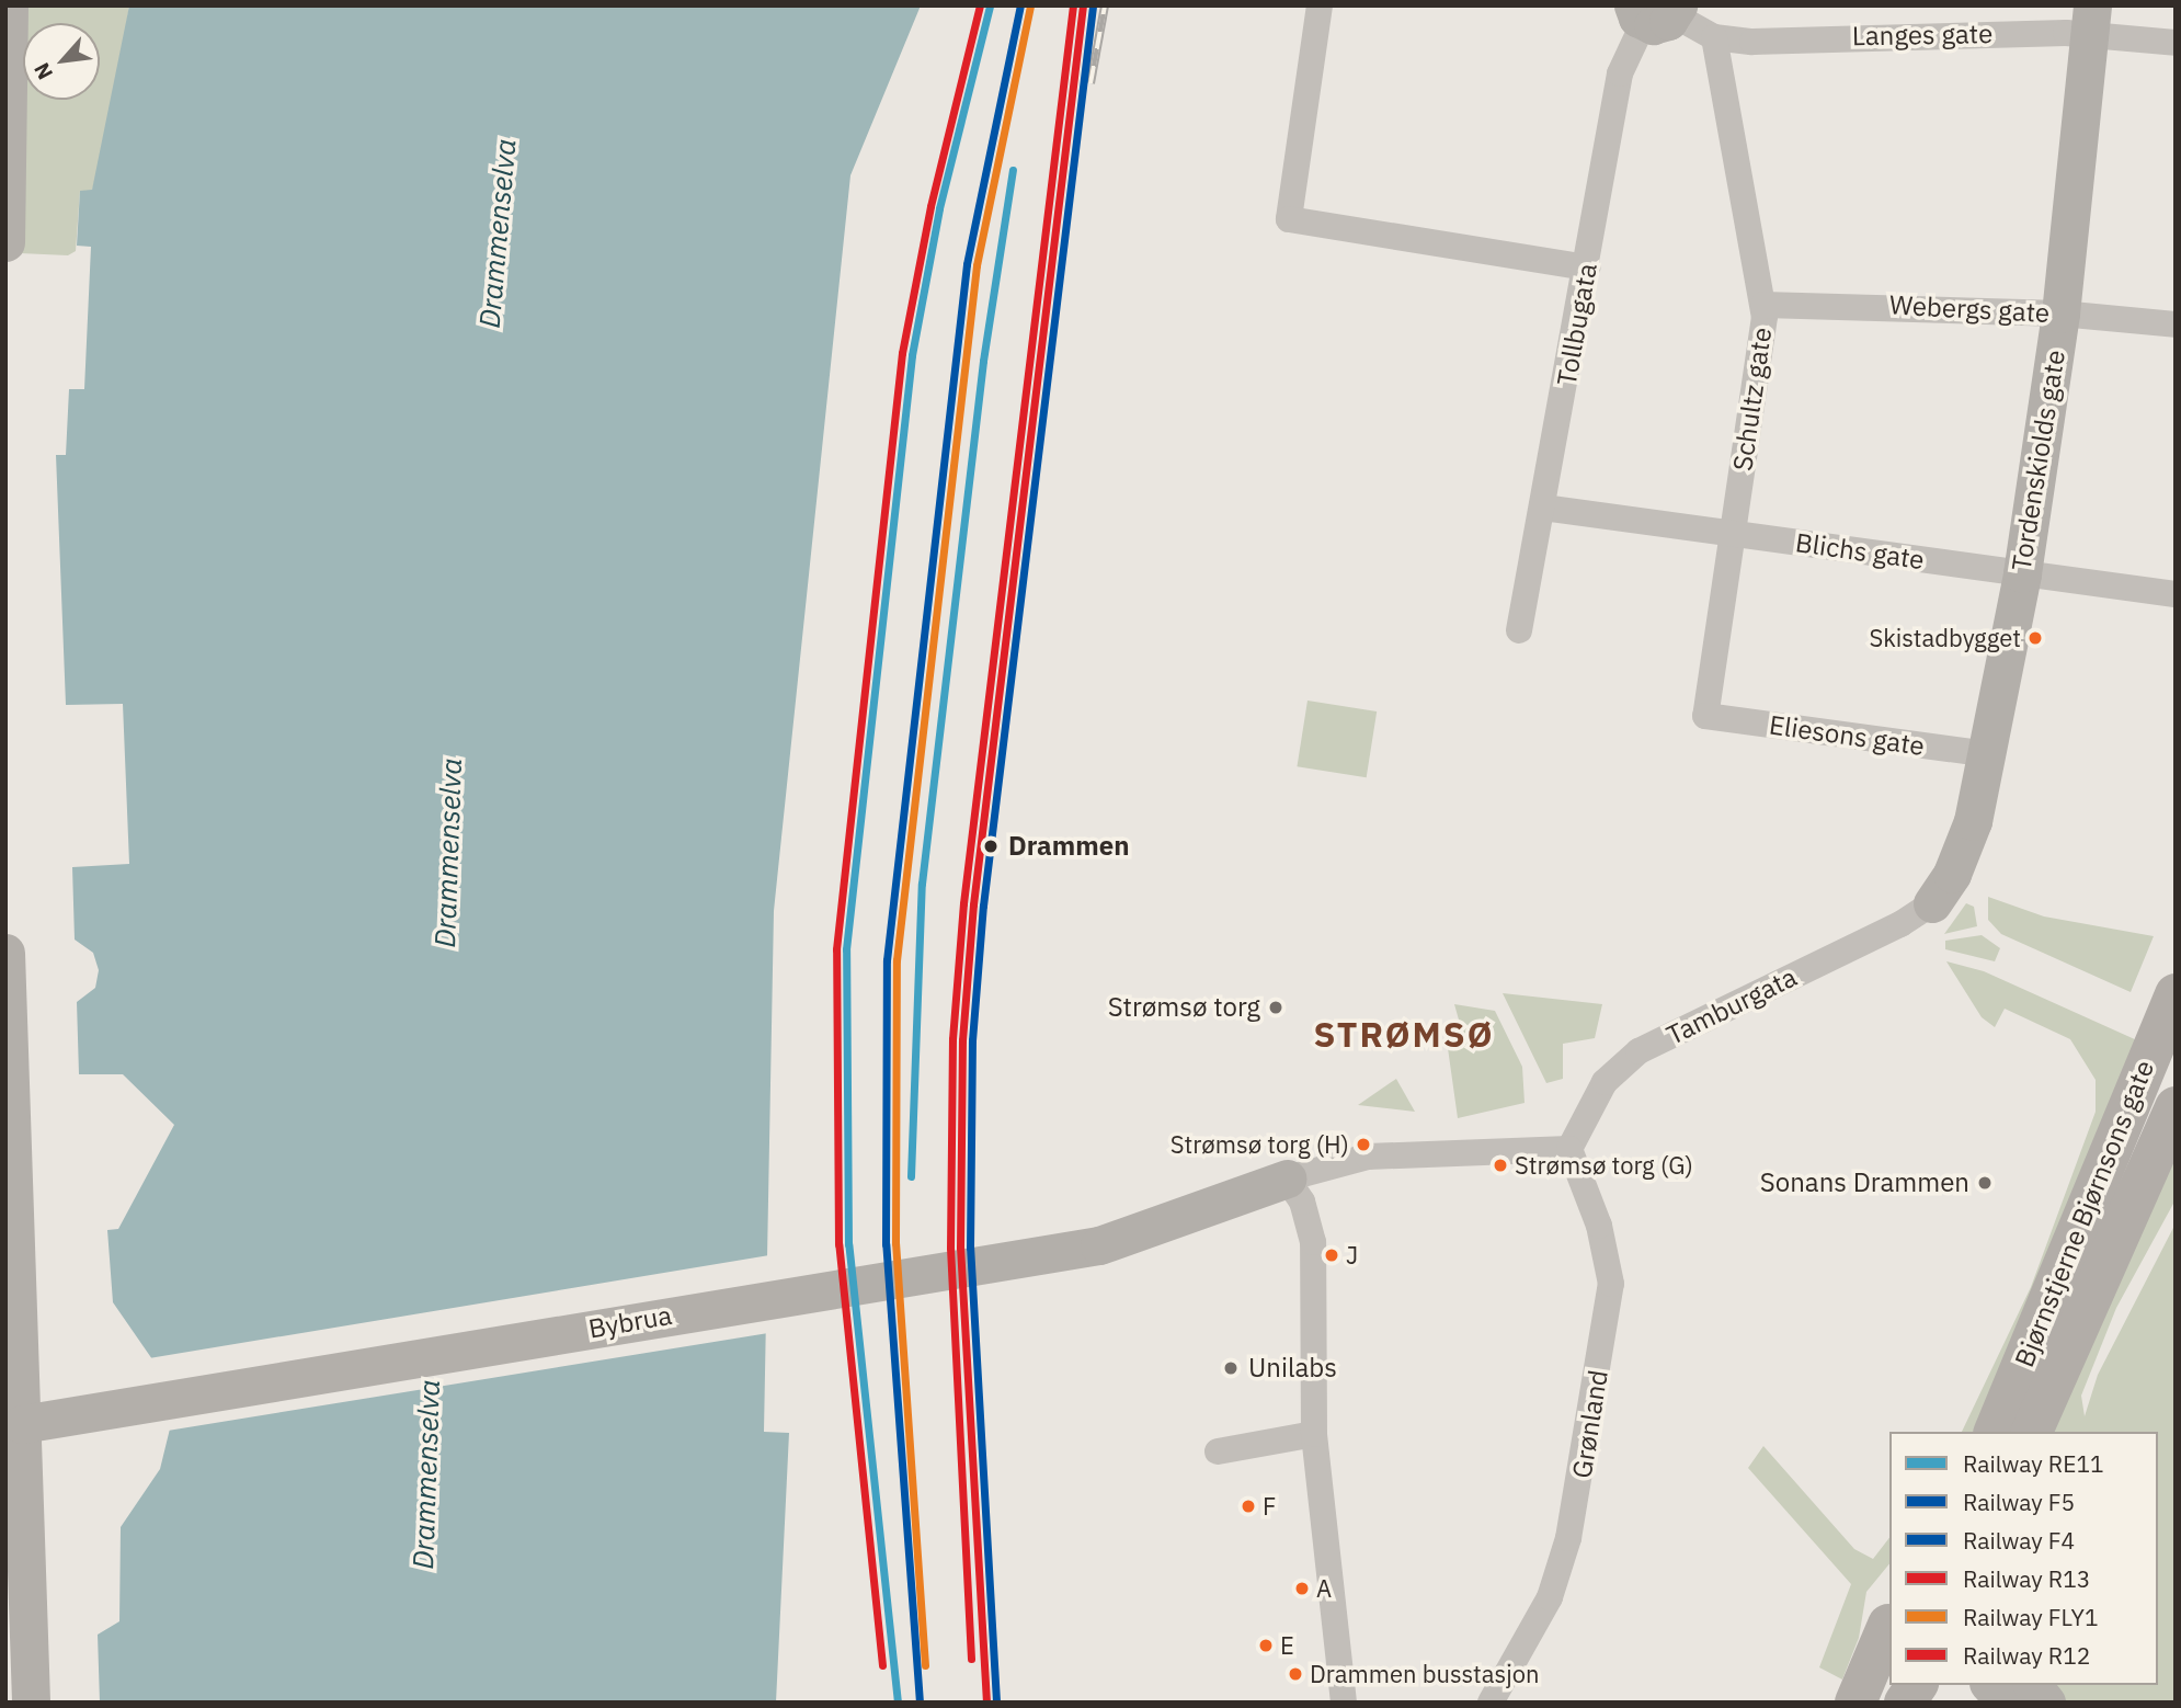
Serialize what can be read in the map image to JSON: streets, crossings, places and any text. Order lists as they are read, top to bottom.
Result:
{
  "streets": {
    "main road": ["Bjørnstjerne Bjørnsons gate"],
    "street": [
      "Langes gate",
      "Webergs gate",
      "Tollbugata",
      "Schultz gate",
      "Tordenskiolds gate",
      "Blichs gate",
      "Eliesons gate",
      "Tamburgata",
      "Bybrua",
      "Grønland"
    ]
  },
  "crossings": [
    ["Langes gate", "Schultz gate"],
    ["Langes gate", "Tordenskiolds gate"],
    ["Webergs gate", "Schultz gate"],
    ["Webergs gate", "Tordenskiolds gate"],
    ["Tollbugata", "Blichs gate"],
    ["Schultz gate", "Blichs gate"],
    ["Schultz gate", "Eliesons gate"],
    ["Tordenskiolds gate", "Blichs gate"],
    ["Tordenskiolds gate", "Eliesons gate"],
    ["Tordenskiolds gate", "Tamburgata"],
    ["Tamburgata", "Grønland"]
  ],
  "districts": ["STRØMSØ"],
  "water": ["Drammenselva"],
  "places": [
    "Skistadbygget",
    "Drammen",
    "Strømsø torg",
    "Strømsø torg (H)",
    "Strømsø torg (G)",
    "Sonans Drammen",
    "J",
    "Unilabs",
    "F",
    "A",
    "E",
    "Drammen busstasjon"
  ],
  "lines": [
    "rail line RE11",
    "rail line F4",
    "rail line R13",
    "rail line FLY1",
    "rail line R12",
    "rail line F5"
  ],
  "legend": [
    "Railway RE11",
    "Railway F5",
    "Railway F4",
    "Railway R13",
    "Railway FLY1",
    "Railway R12"
  ],
  "north": "bottom left"
}
